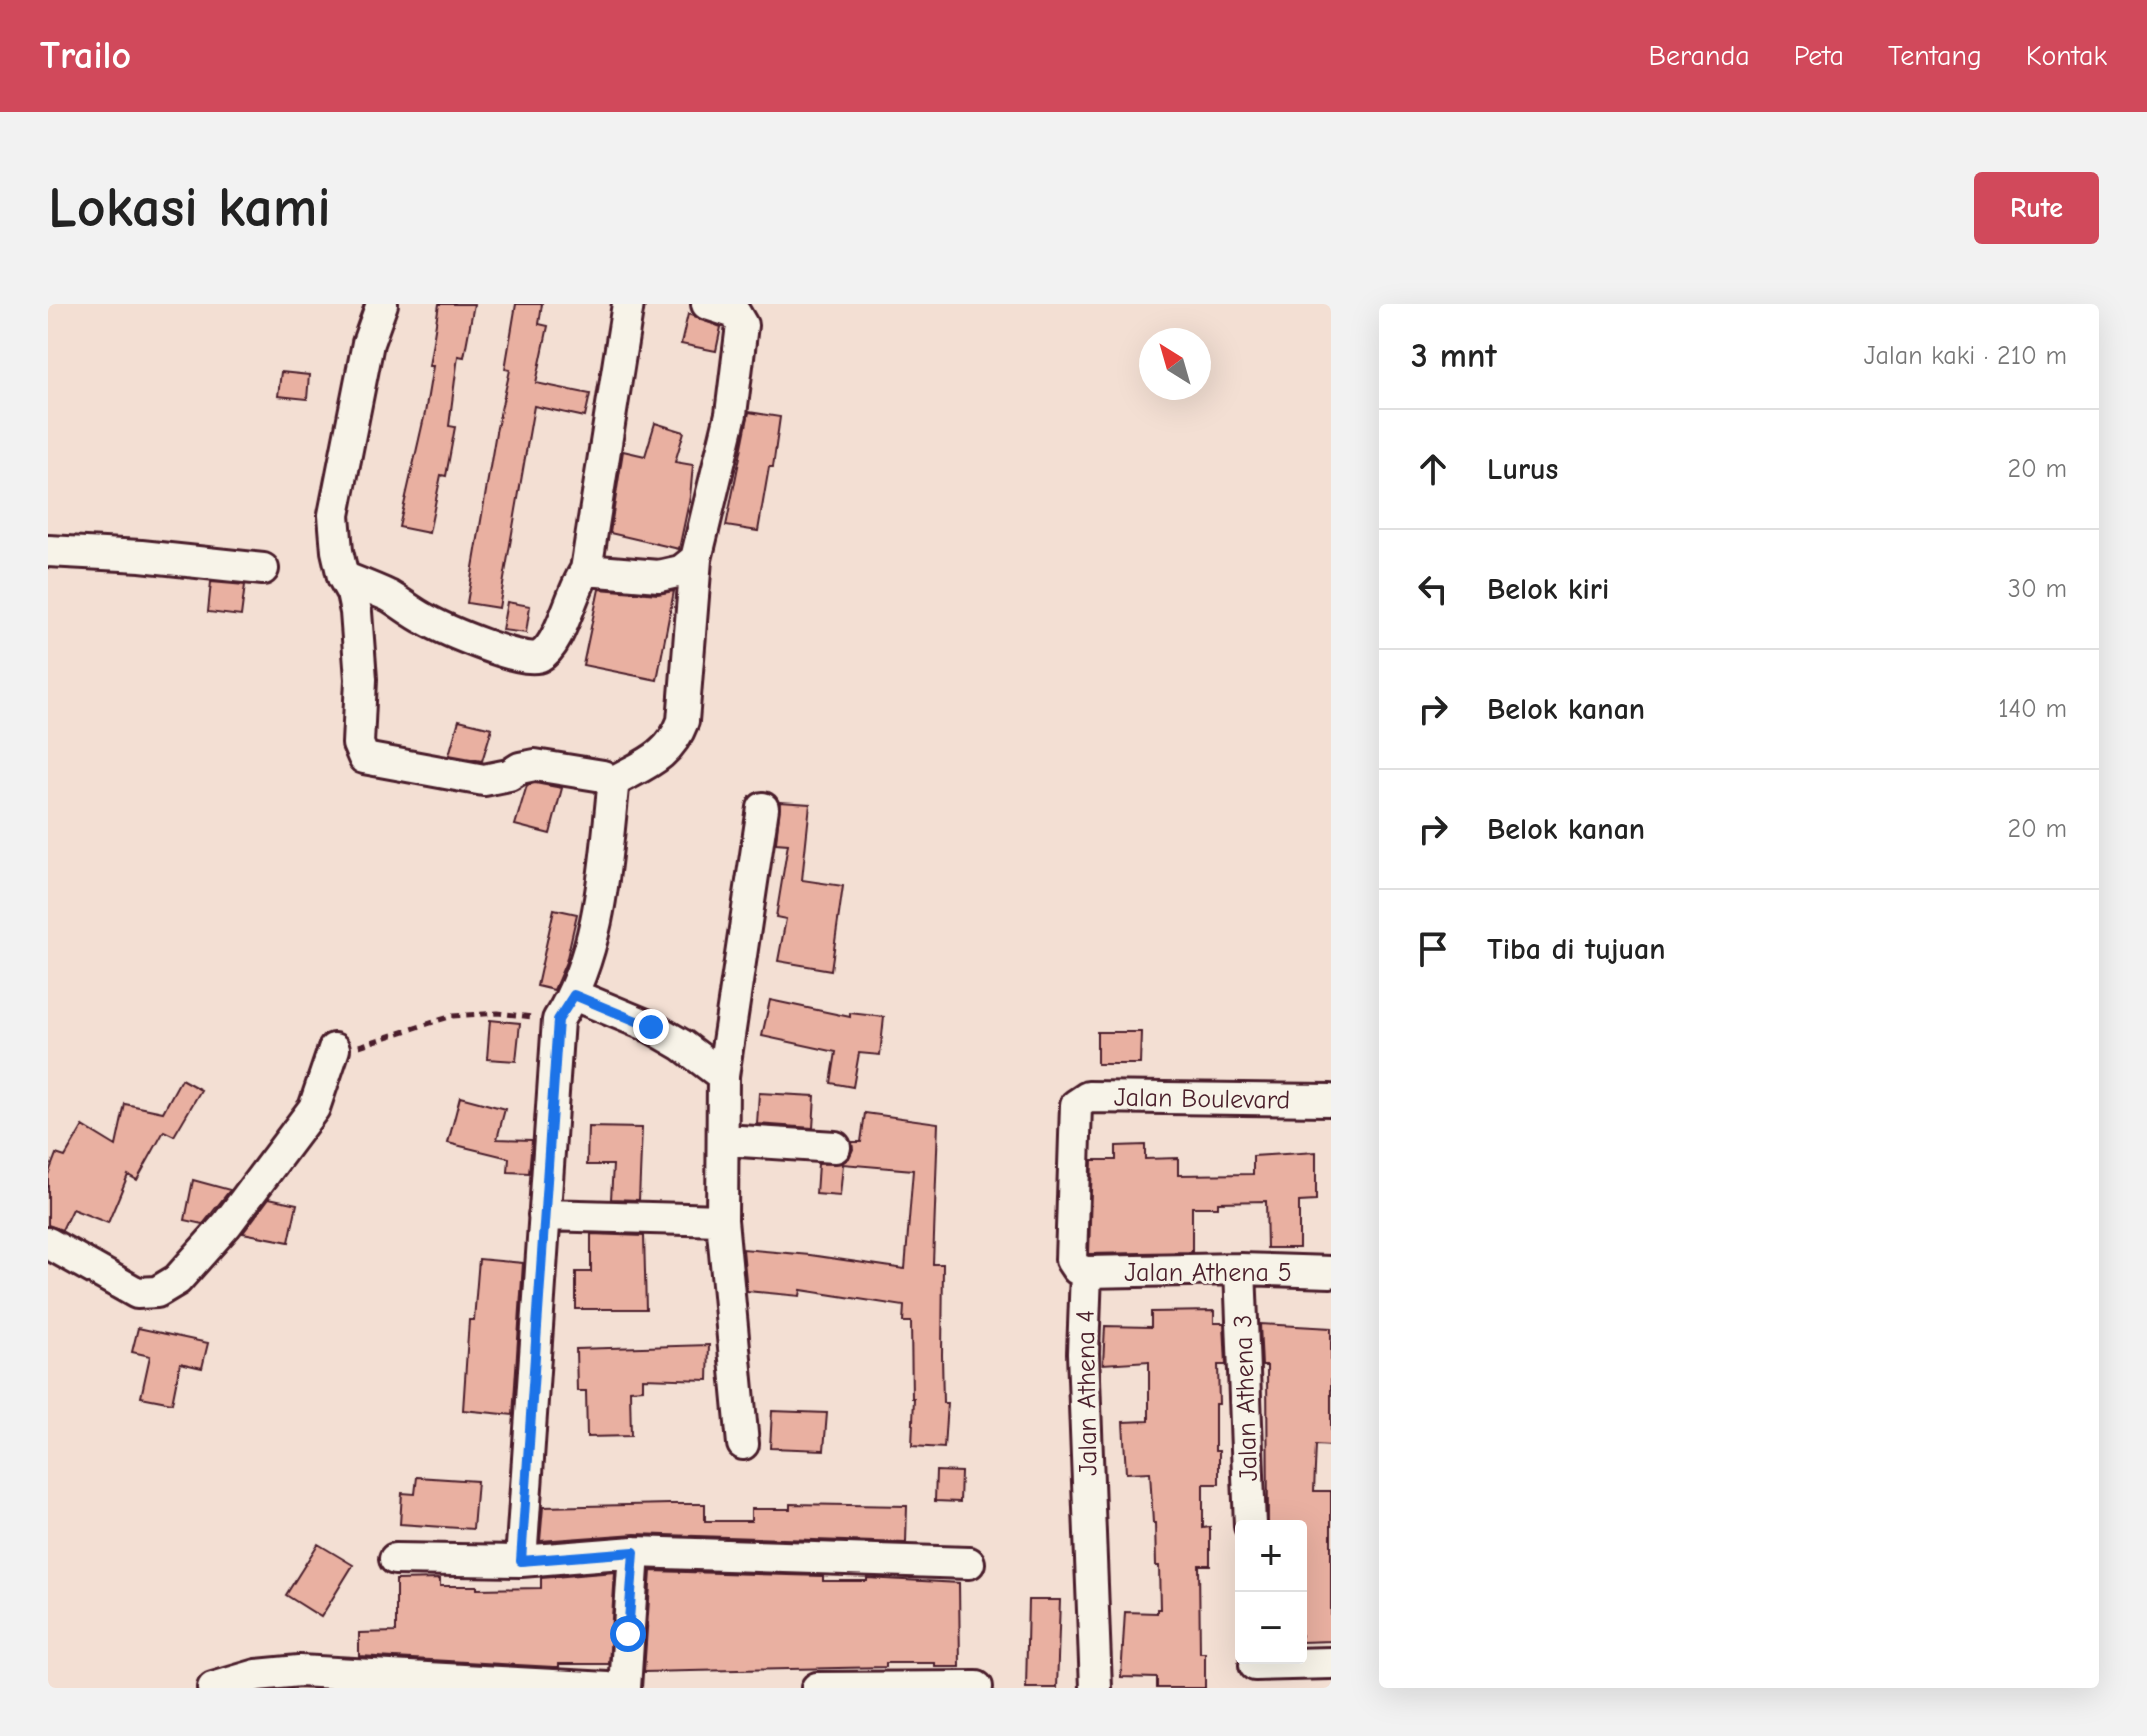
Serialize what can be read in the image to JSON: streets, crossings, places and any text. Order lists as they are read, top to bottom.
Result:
{
  "streets": {
    "street": [
      "Jalan Boulevard",
      "Jalan Athena 5",
      "Jalan Athena 4",
      "Jalan Athena 3"
    ]
  },
  "crossings": [
    ["Jalan Boulevard", "Jalan Athena 4"],
    ["Jalan Athena 5", "Jalan Athena 4"],
    ["Jalan Athena 5", "Jalan Athena 3"]
  ],
  "north": "top left",
  "page": {
    "header": "Trailo",
    "nav": [
      "Beranda",
      "Peta",
      "Tentang",
      "Kontak"
    ],
    "buttons": "Rute",
    "title": "Lokasi kami",
    "heading": ["3 mnt", "Jalan kaki · 210 m"],
    "list": [
      ["Lurus", "20 m"],
      ["Belok kiri", "30 m"],
      ["Belok kanan", "140 m"],
      ["Belok kanan", "20 m"],
      "Tiba di tujuan"
    ],
    "map_buttons": ["+", "−"]
  }
}
